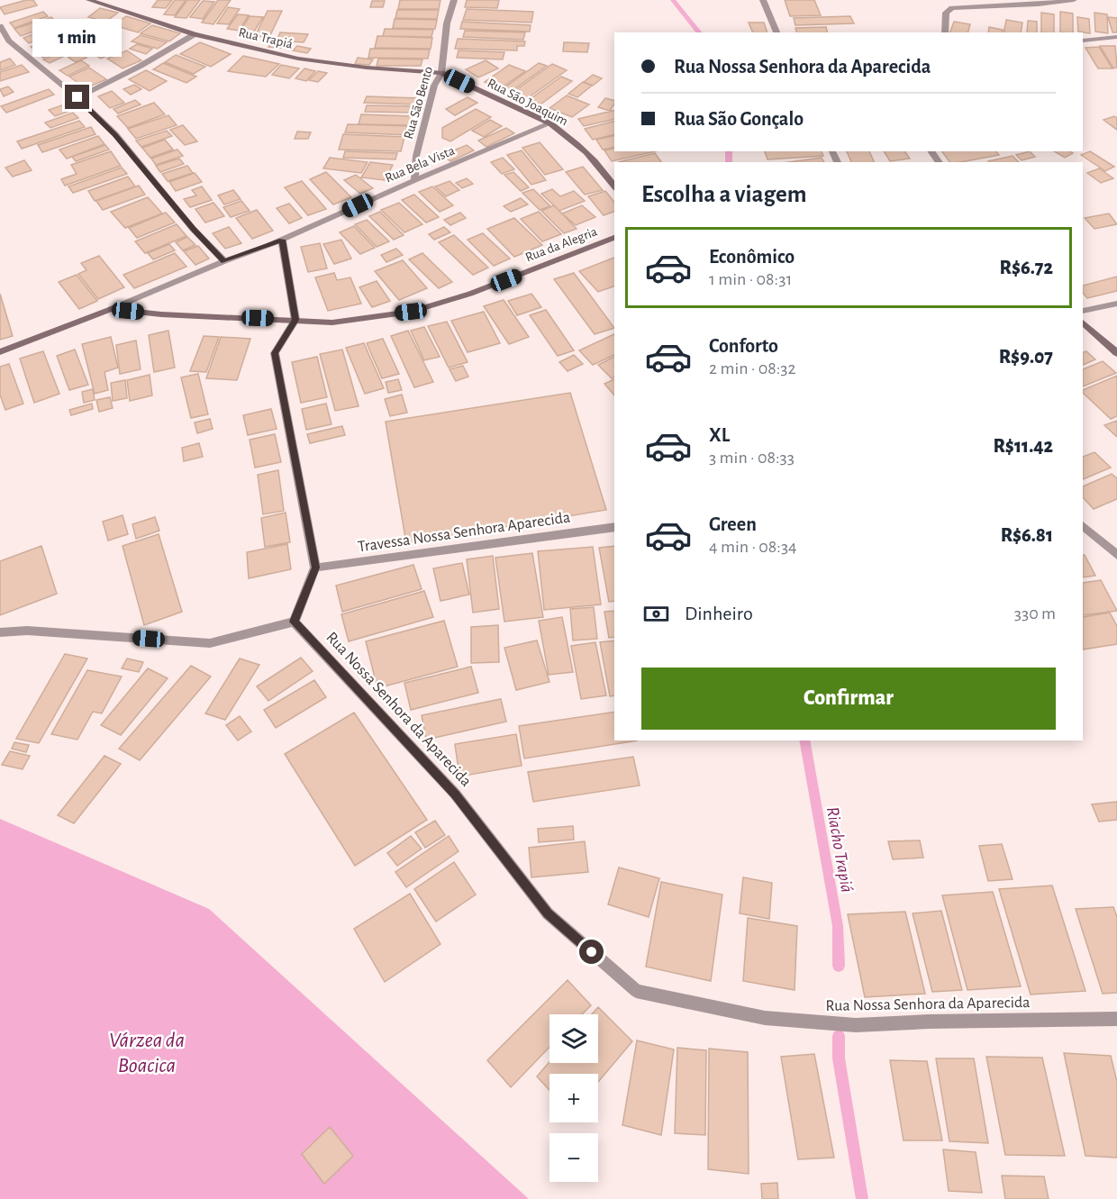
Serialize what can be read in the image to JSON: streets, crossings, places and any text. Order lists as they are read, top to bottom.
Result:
{
  "streets": {
    "street": [
      "Rua Trapiá",
      "Rua São Joaquim",
      "Rua São Bento",
      "Rua Bela Vista",
      "Rua da Alegria",
      "Travessa Nossa Senhora Aparecida",
      "Rua Nossa Senhora da Aparecida"
    ]
  },
  "crossings": [
    ["Rua Trapiá", "Rua São Joaquim"],
    ["Rua Trapiá", "Rua São Bento"],
    ["Rua São Joaquim", "Rua São Bento"],
    ["Rua São Joaquim", "Rua Bela Vista"],
    ["Rua São Bento", "Rua Bela Vista"],
    ["Rua Bela Vista", "Rua da Alegria"]
  ],
  "water": ["Riacho Trapiá", "Várzea da Boacica"],
  "page": {
    "bubble": "1 min",
    "banner": ["Rua Nossa Senhora da Aparecida", "Rua São Gonçalo"],
    "heading": "Escolha a viagem",
    "list": [
      {
        "name": "Econômico",
        "note": "1 min · 08:31",
        "value": "R$6.72"
      },
      {
        "name": "Conforto",
        "note": "2 min · 08:32",
        "value": "R$9.07"
      },
      {
        "name": "XL",
        "note": "3 min · 08:33",
        "value": "R$11.42"
      },
      {
        "name": "Green",
        "note": "4 min · 08:34",
        "value": "R$6.81"
      }
    ],
    "pay": ["Dinheiro", "330 m"],
    "buttons": "Confirmar",
    "map_buttons": ["+", "−"]
  }
}
